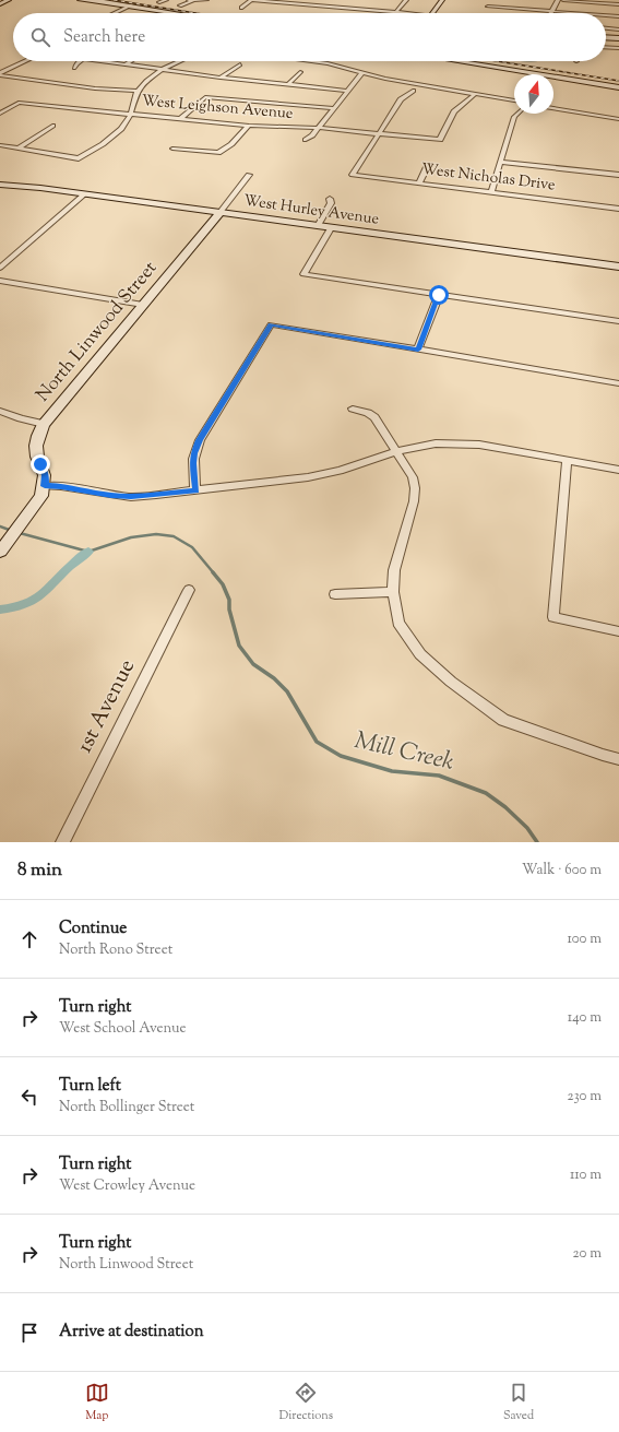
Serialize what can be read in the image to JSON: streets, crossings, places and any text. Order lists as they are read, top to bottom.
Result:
{
  "streets": {
    "main road": ["West Hurley Avenue", "North Linwood Street"],
    "street": ["West Leighson Avenue", "West Nicholas Drive", "1st Avenue"]
  },
  "crossings": [
    ["West Leighson Avenue", "West Nicholas Drive"],
    ["West Hurley Avenue", "North Linwood Street"]
  ],
  "water": ["Mill Creek"],
  "north": "top",
  "page": {
    "search": "Search here",
    "heading": ["8 min", "Walk · 600 m"],
    "list": [
      ["Continue", "North Rono Street", "100 m"],
      ["Turn right", "West School Avenue", "140 m"],
      ["Turn left", "North Bollinger Street", "230 m"],
      ["Turn right", "West Crowley Avenue", "110 m"],
      ["Turn right", "North Linwood Street", "20 m"],
      "Arrive at destination"
    ],
    "nav": ["Map", "Directions", "Saved"]
  }
}
